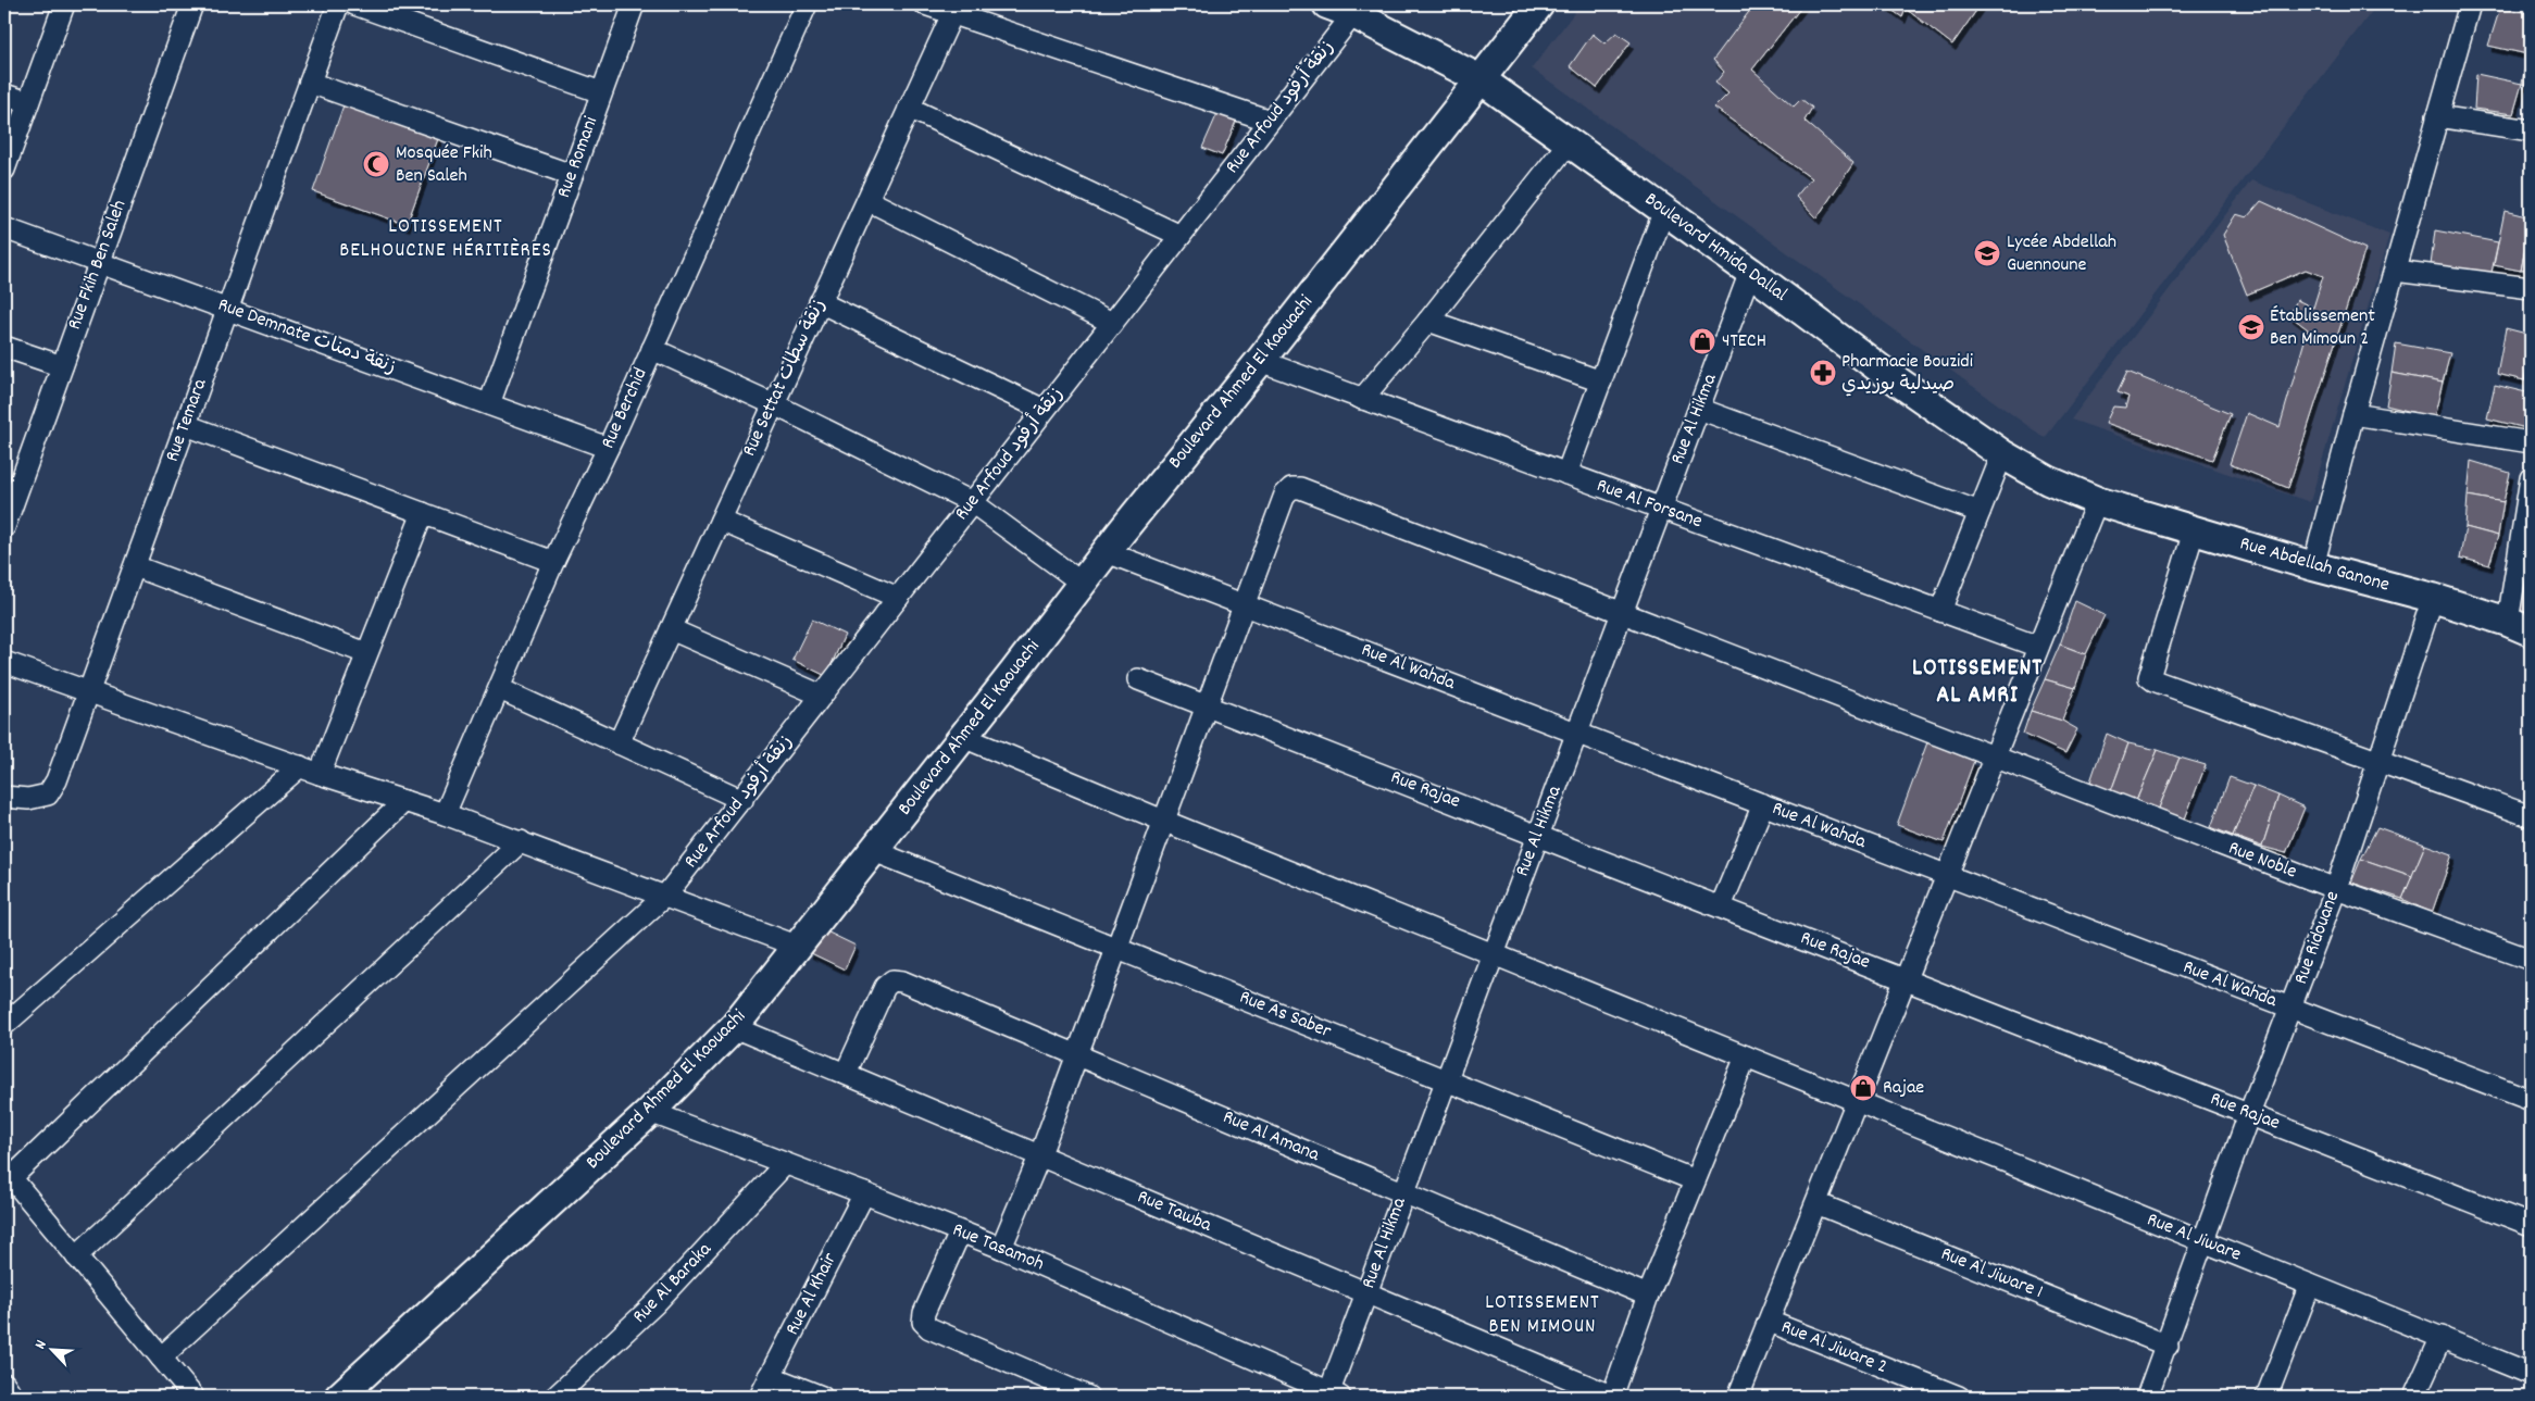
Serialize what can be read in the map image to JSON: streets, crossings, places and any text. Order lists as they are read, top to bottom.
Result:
{
  "streets": {
    "street": [
      "Rue Arfoud زنقة أرفود",
      "Rue Romani",
      "Boulevard Hmida Dallal",
      "Rue Fkih Ben Saleh",
      "Rue Demnate زنقة دمنات",
      "Rue Settat زنقة سطات",
      "Boulevard Ahmed El Kaouachi",
      "Rue Berchid",
      "Rue Al Hikma",
      "Rue Temara",
      "Rue Al Forsane",
      "Rue Abdellah Ganone",
      "Rue Al Wahda",
      "Rue Rajae",
      "Rue Noble",
      "Rue Ridouane",
      "Rue As Saber",
      "Rue Al Amana",
      "Rue Tawba",
      "Rue Al Jiware",
      "Rue Tasamoh",
      "Rue Al Jiware 1",
      "Rue Al Baraka",
      "Rue Al Khair",
      "Rue Al Jiware 2"
    ]
  },
  "crossings": [
    ["Rue Arfoud زنقة أرفود", "Boulevard Hmida Dallal"],
    ["Rue Romani", "Rue Demnate زنقة دمنات"],
    ["Boulevard Hmida Dallal", "Boulevard Ahmed El Kaouachi"],
    ["Boulevard Hmida Dallal", "Rue Al Hikma"],
    ["Boulevard Hmida Dallal", "Rue Abdellah Ganone"],
    ["Rue Fkih Ben Saleh", "Rue Demnate زنقة دمنات"],
    ["Rue Demnate زنقة دمنات", "Rue Berchid"],
    ["Rue Demnate زنقة دمنات", "Rue Temara"],
    ["Boulevard Ahmed El Kaouachi", "Rue Al Forsane"],
    ["Boulevard Ahmed El Kaouachi", "Rue Al Wahda"],
    ["Boulevard Ahmed El Kaouachi", "Rue As Saber"],
    ["Boulevard Ahmed El Kaouachi", "Rue Tawba"],
    ["Boulevard Ahmed El Kaouachi", "Rue Al Jiware"],
    ["Boulevard Ahmed El Kaouachi", "Rue Tasamoh"],
    ["Rue Al Hikma", "Rue Al Forsane"],
    ["Rue Al Hikma", "Rue Al Wahda"],
    ["Rue Al Hikma", "Rue Rajae"],
    ["Rue Al Hikma", "Rue Noble"],
    ["Rue Al Hikma", "Rue As Saber"],
    ["Rue Al Hikma", "Rue Al Amana"],
    ["Rue Al Hikma", "Rue Tawba"],
    ["Rue Al Hikma", "Rue Al Jiware"],
    ["Rue Al Hikma", "Rue Tasamoh"],
    ["Rue Abdellah Ganone", "Rue Ridouane"],
    ["Rue Al Wahda", "Rue Noble"],
    ["Rue Al Wahda", "Rue Ridouane"],
    ["Rue Rajae", "Rue Noble"],
    ["Rue Rajae", "Rue Ridouane"],
    ["Rue Noble", "Rue Ridouane"],
    ["Rue Noble", "Rue As Saber"],
    ["Rue Noble", "Rue Al Amana"],
    ["Rue Noble", "Rue Tawba"],
    ["Rue Noble", "Rue Al Jiware"],
    ["Rue Noble", "Rue Tasamoh"],
    ["Rue Ridouane", "Rue Al Jiware"],
    ["Rue Ridouane", "Rue Al Jiware 1"],
    ["Rue Al Amana", "Rue Tawba"],
    ["Rue Tasamoh", "Rue Al Baraka"],
    ["Rue Tasamoh", "Rue Al Khair"]
  ],
  "districts": ["LOTISSEMENT BELHOUCINE HÉRITIÈRES", "LOTISSEMENT AL AMRI", "LOTISSEMENT BEN MIMOUN"],
  "places": {
    "mosque": ["Mosquée Fkih Ben Saleh"],
    "school or university": ["Lycée Abdellah Guennoune", "Établissement Ben Mimoun 2"],
    "shop": ["4TECH", "Rajae"],
    "pharmacy": ["Pharmacie Bouzidi صيدلية بوزيدي"]
  },
  "north": "top left"
}
